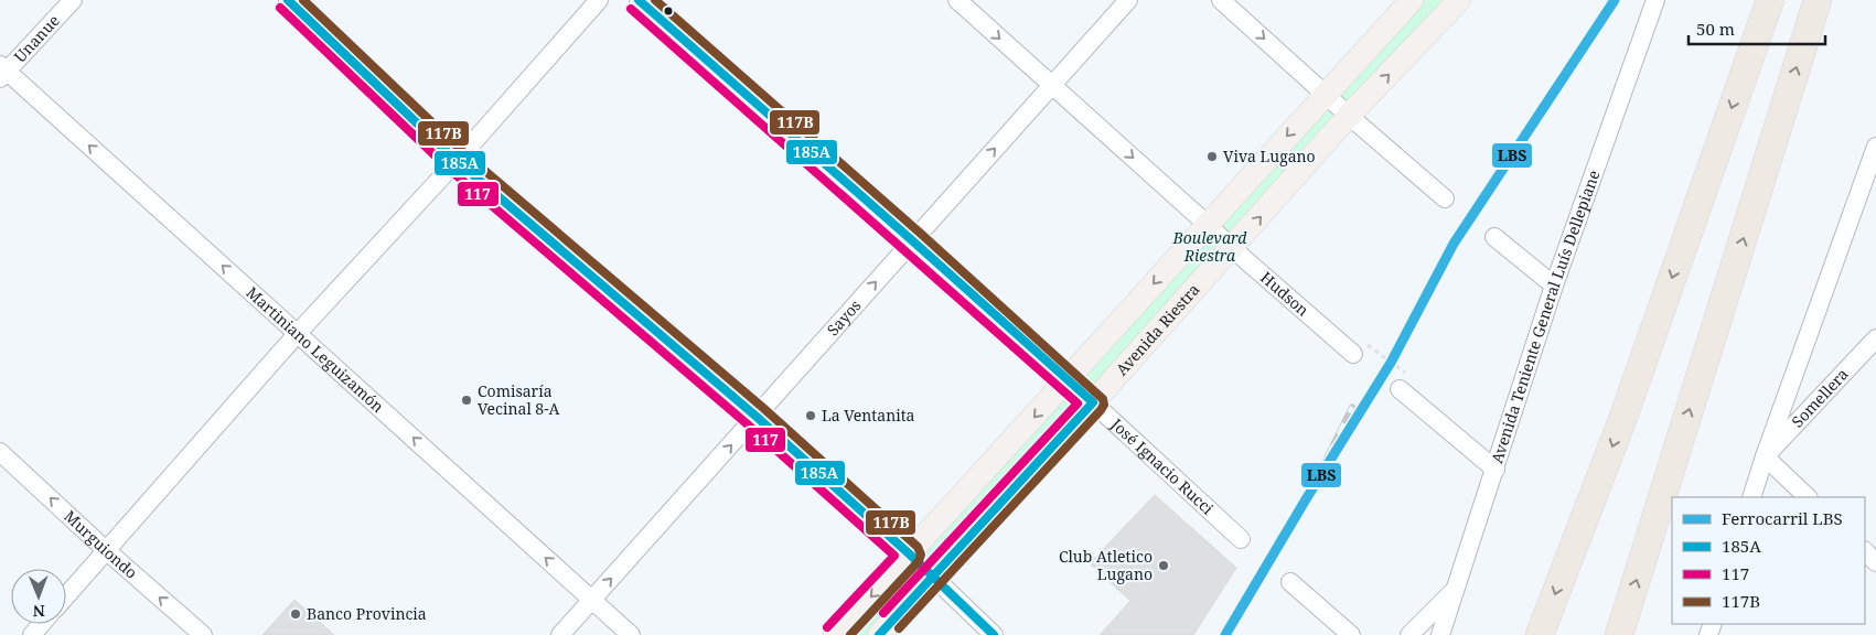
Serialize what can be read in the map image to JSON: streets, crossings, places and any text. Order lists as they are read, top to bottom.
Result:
{
  "streets": {
    "main road": ["Avenida Riestra"],
    "street": [
      "Unanue",
      "Hudson",
      "Sayos",
      "Avenida Teniente General Luís Dellepiane",
      "Martiniano Leguizamón",
      "Somellera",
      "José Ignacio Rucci",
      "Murguiondo"
    ]
  },
  "crossings": [
    ["Unanue", "Martiniano Leguizamón"],
    ["Hudson", "Sayos"],
    ["Hudson", "Avenida Riestra"],
    ["Sayos", "Martiniano Leguizamón"],
    ["Sayos", "José Ignacio Rucci"],
    ["Avenida Riestra", "José Ignacio Rucci"]
  ],
  "one_way": [
    "Hudson",
    "Sayos",
    "Martiniano Leguizamón",
    "Murguiondo"
  ],
  "parks": ["Boulevard Riestra"],
  "places": [
    "Viva Lugano",
    "Comisaría Vecinal 8-A",
    "La Ventanita",
    "Club Atletico Lugano",
    "Banco Provincia"
  ],
  "lines": [
    "rail line LBS",
    "transit line 185A",
    "transit line 117B",
    "transit line 117"
  ],
  "legend": [
    "Ferrocarril LBS",
    "185A",
    "117",
    "117B"
  ],
  "scale_bar": "50 m",
  "north": "bottom"
}
